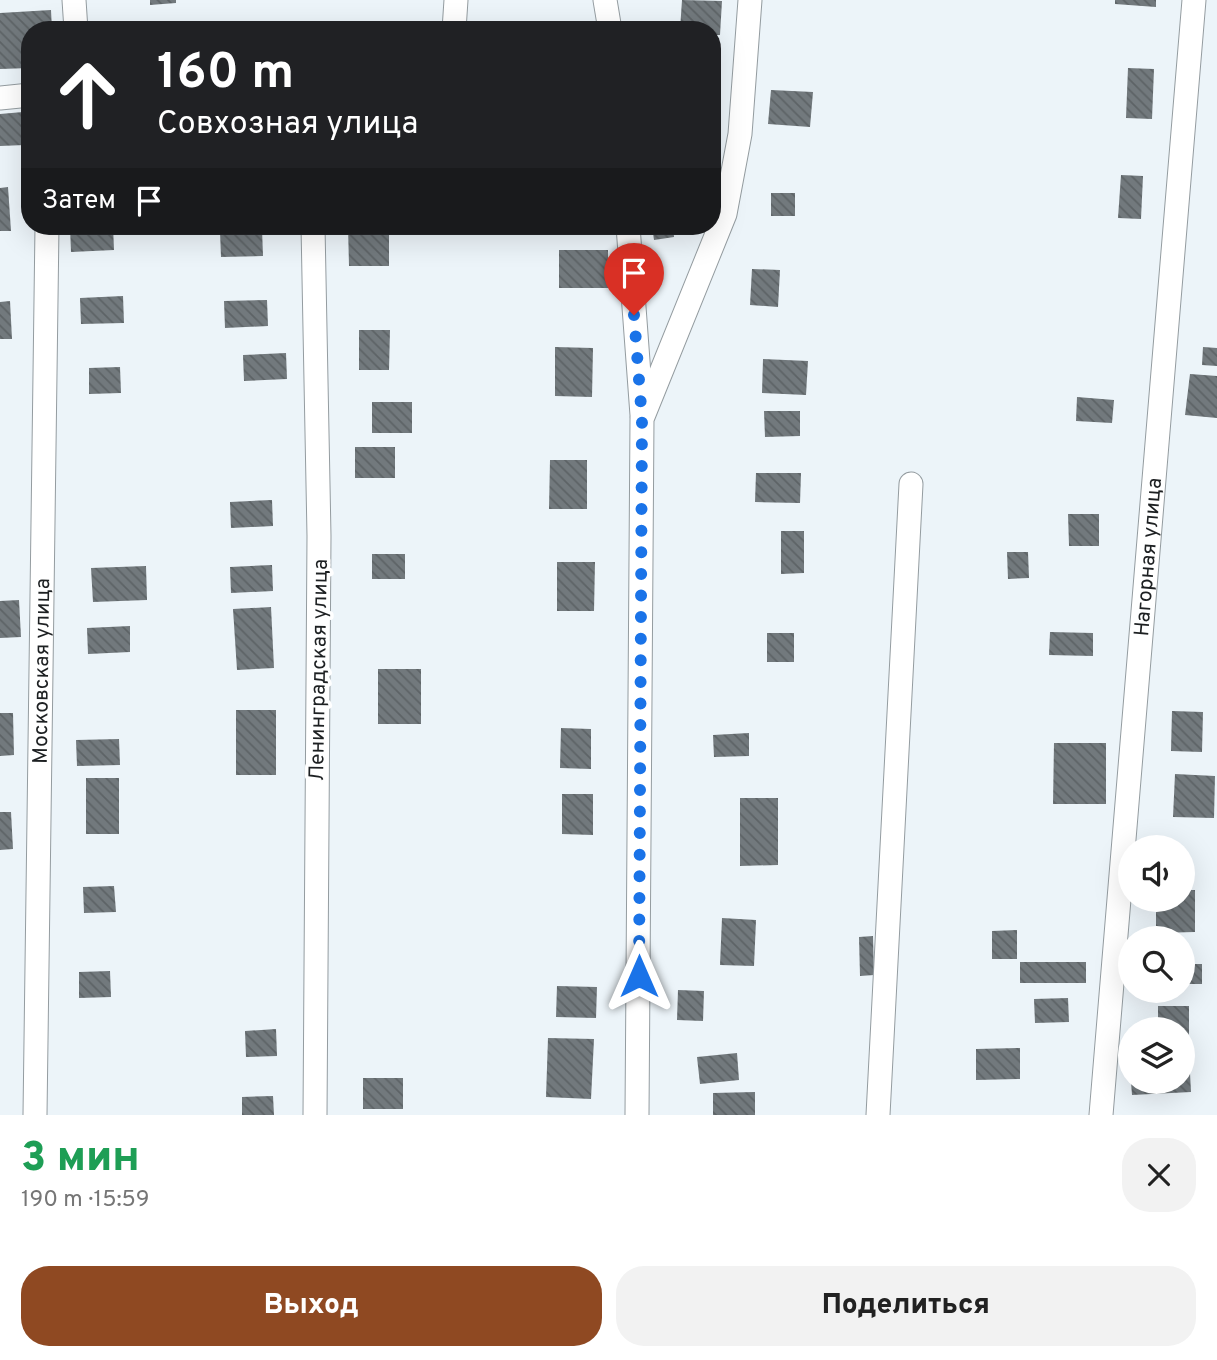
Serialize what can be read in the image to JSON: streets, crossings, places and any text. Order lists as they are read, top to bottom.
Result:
{
  "streets": {
    "street": ["Нагорная улица", "Московская улица", "Ленинградская улица"]
  },
  "page": {
    "turn": ["160 m", "Совхозная улица"],
    "then": "Затем",
    "heading": ["3 мин", "190 m · 15:59"],
    "buttons": ["Выход", "Поделиться"]
  }
}
